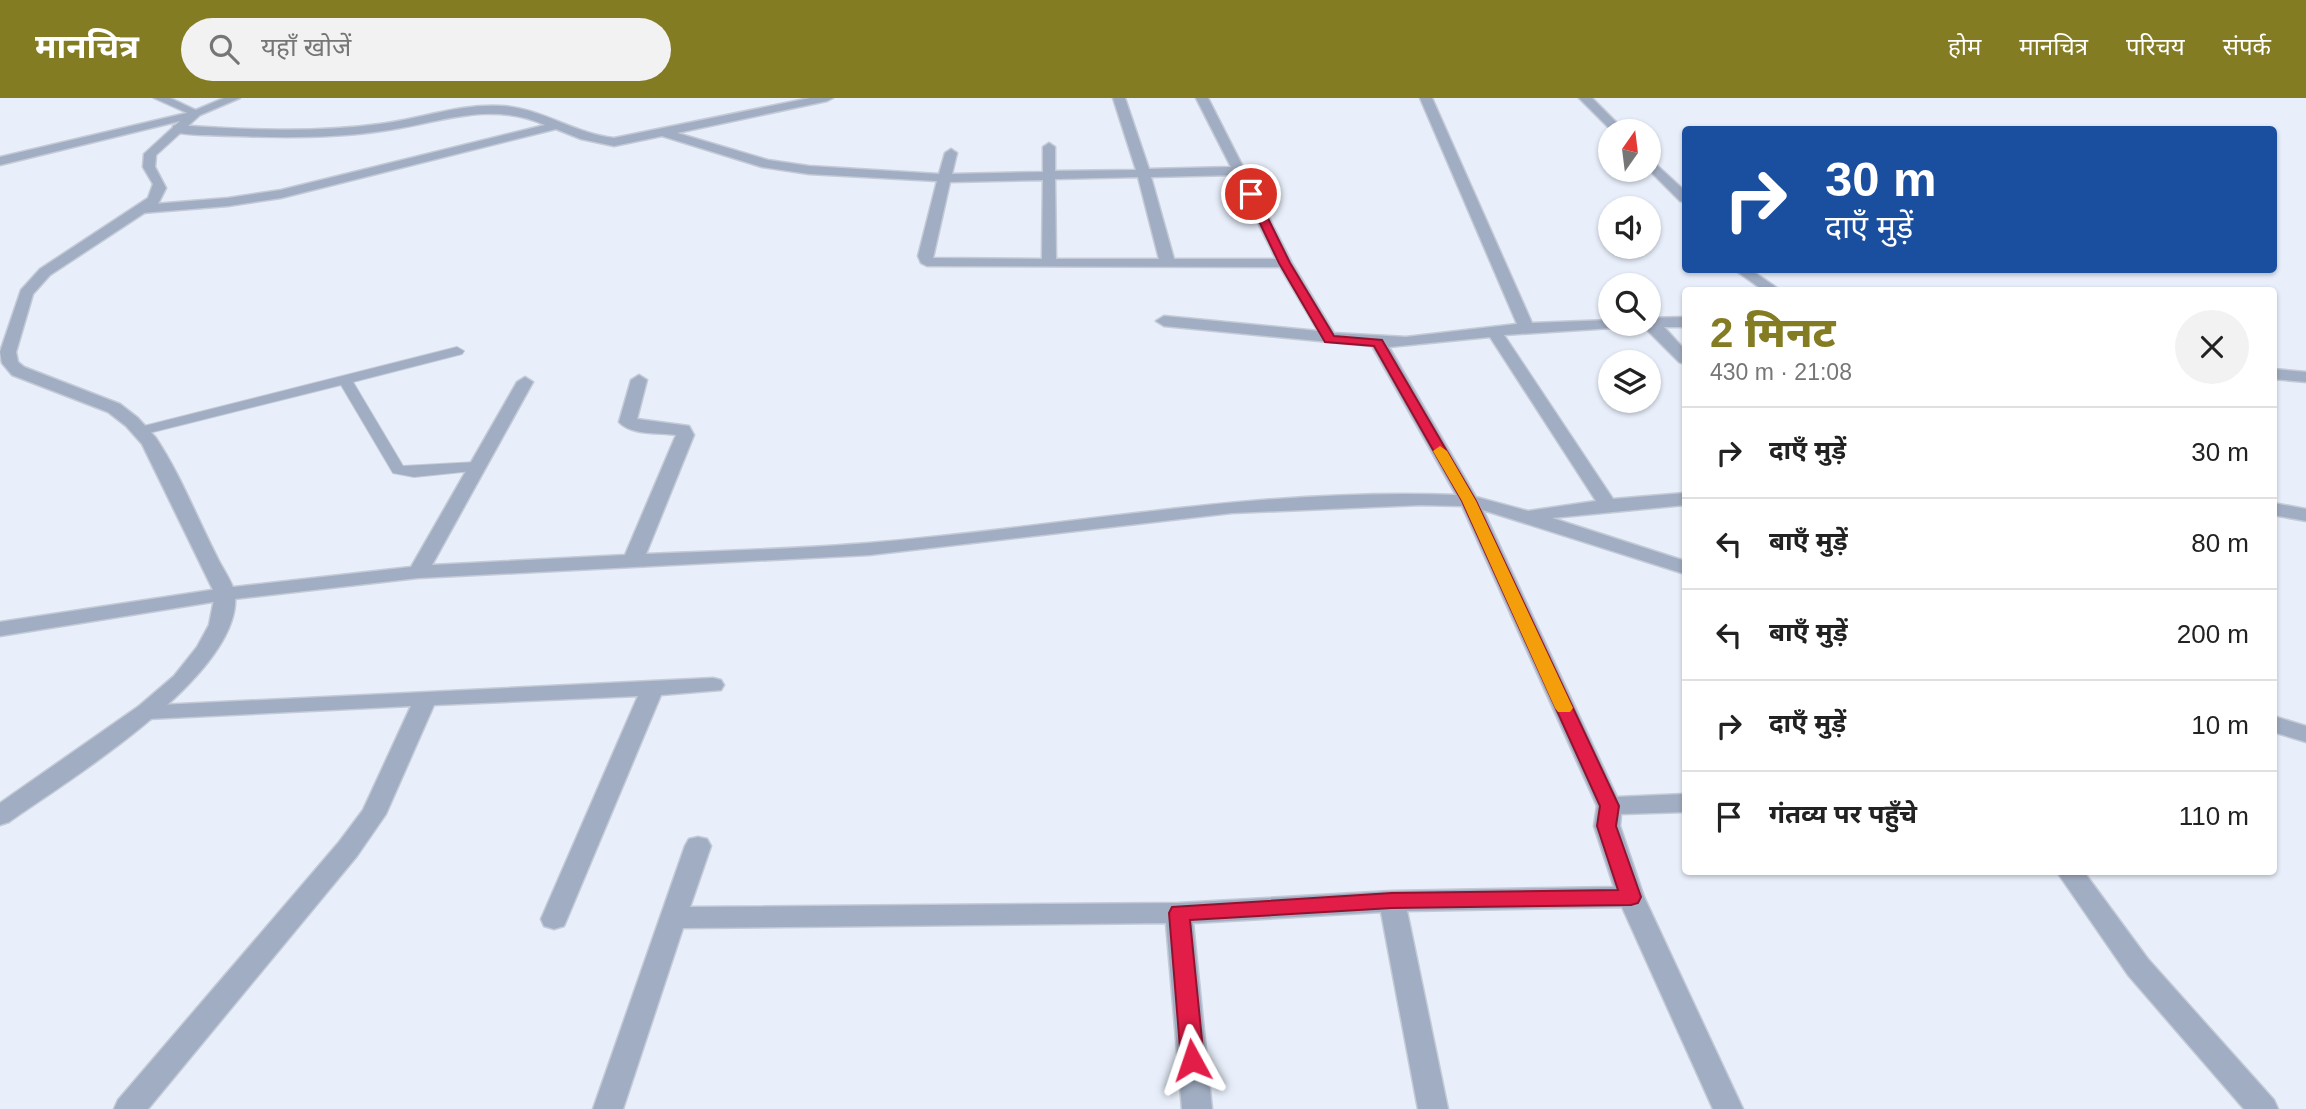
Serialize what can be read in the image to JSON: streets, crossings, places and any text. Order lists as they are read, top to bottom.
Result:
{
  "north": "top",
  "page": {
    "header": "मानचित्र",
    "search": "यहाँ खोजें",
    "nav": [
      "होम",
      "मानचित्र",
      "परिचय",
      "संपर्क"
    ],
    "turn": ["30 m", "दाएँ मुड़ें"],
    "heading": ["2 मिनट", "430 m · 21:08"],
    "list": [
      {
        "name": "दाएँ मुड़ें",
        "value": "30 m"
      },
      {
        "name": "बाएँ मुड़ें",
        "value": "80 m"
      },
      {
        "name": "बाएँ मुड़ें",
        "value": "200 m"
      },
      {
        "name": "दाएँ मुड़ें",
        "value": "10 m"
      },
      {
        "name": "गंतव्य पर पहुँचे",
        "value": "110 m"
      }
    ]
  }
}
